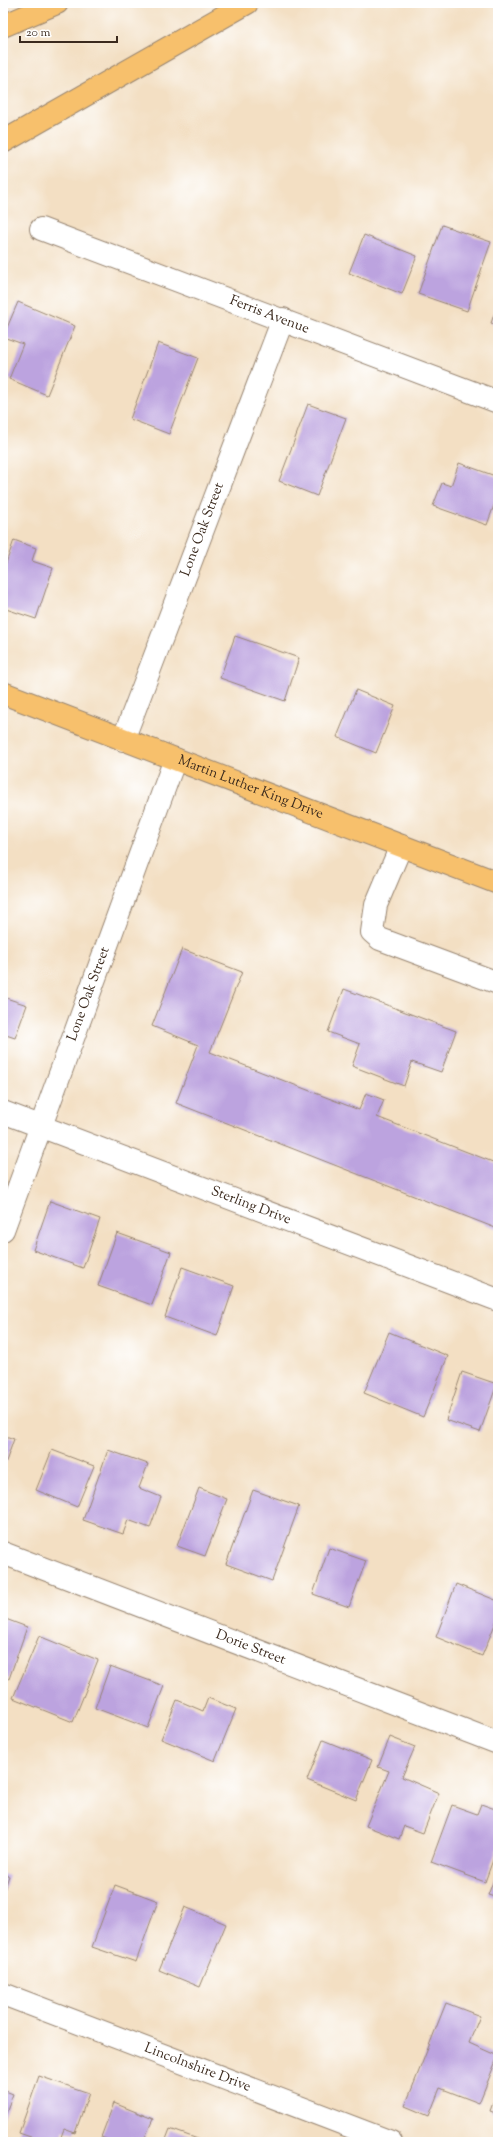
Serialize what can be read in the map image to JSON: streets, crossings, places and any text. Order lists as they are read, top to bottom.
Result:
{
  "streets": {
    "main road": ["Martin Luther King Drive"],
    "street": [
      "Ferris Avenue",
      "Lone Oak Street",
      "Sterling Drive",
      "Dorie Street",
      "Lincolnshire Drive"
    ]
  },
  "crossings": [
    ["Ferris Avenue", "Lone Oak Street"],
    ["Lone Oak Street", "Martin Luther King Drive"],
    ["Lone Oak Street", "Sterling Drive"]
  ],
  "scale_bar": "20 m"
}
